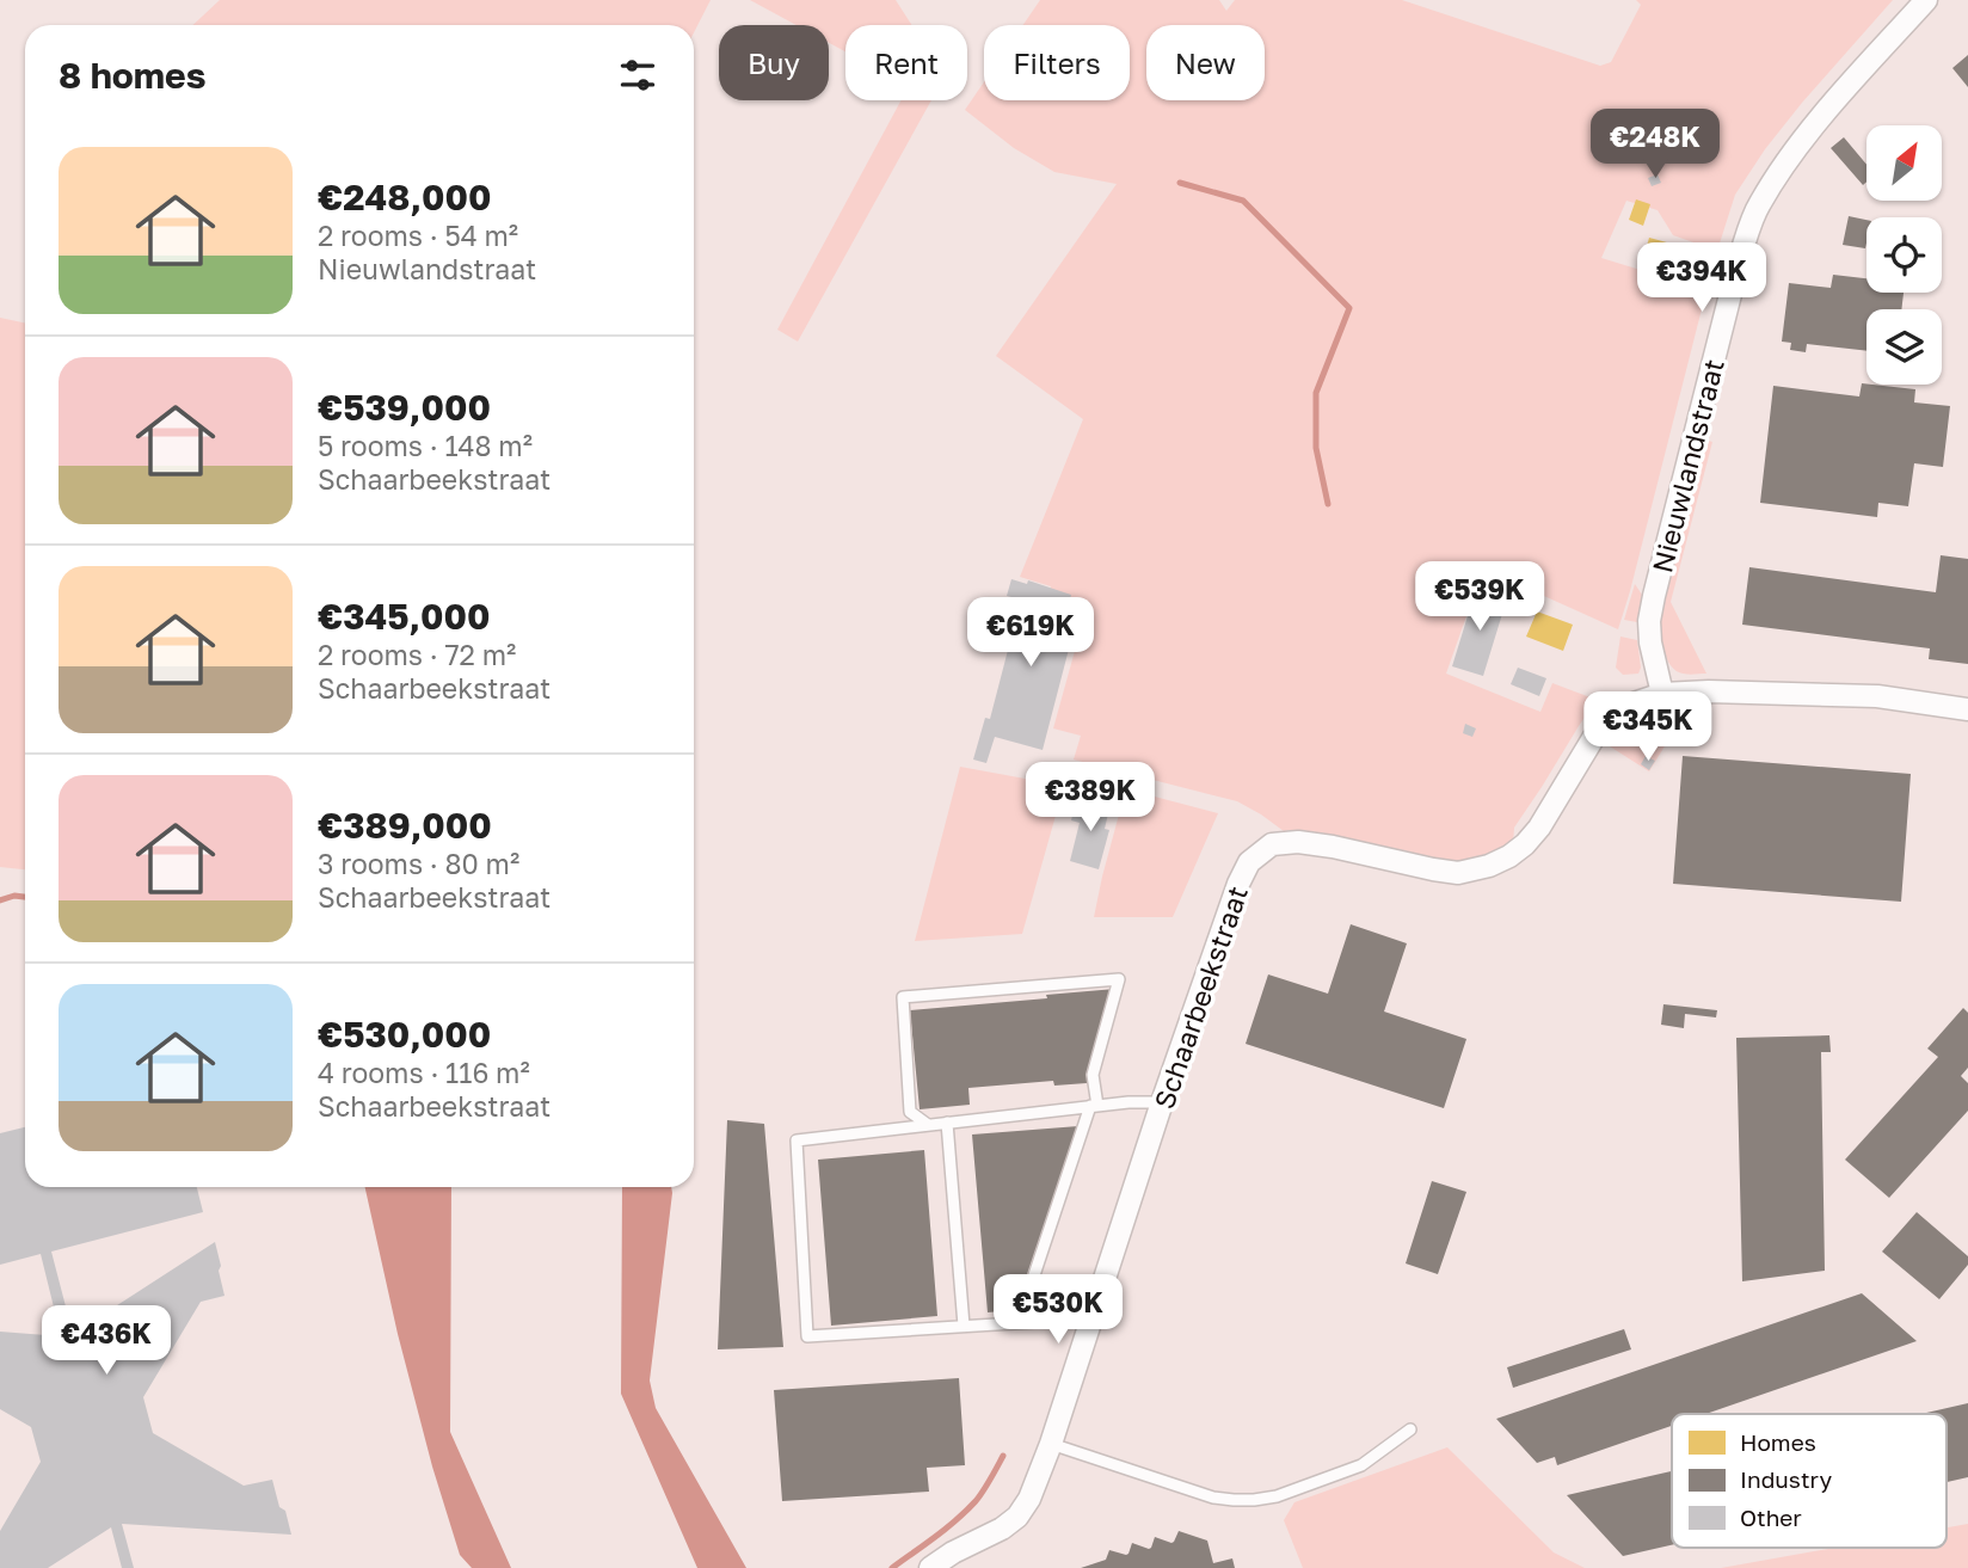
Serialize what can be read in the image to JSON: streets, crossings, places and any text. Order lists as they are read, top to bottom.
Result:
{
  "streets": {
    "street": ["Nieuwlandstraat", "Schaarbeekstraat"]
  },
  "crossings": [
    ["Nieuwlandstraat", "Schaarbeekstraat"]
  ],
  "legend": ["Homes", "Industry", "Other"],
  "north": "top right",
  "page": {
    "chip": [
      "Buy",
      "Rent",
      "Filters",
      "New"
    ],
    "heading": "8 homes",
    "price": [
      "€248K",
      "€394K",
      "€539K",
      "€619K",
      "€345K",
      "€389K",
      "€530K",
      "€436K"
    ],
    "list": [
      {
        "name": "€248,000",
        "note": "2 rooms · 54 m² · Nieuwlandstraat"
      },
      {
        "name": "€539,000",
        "note": "5 rooms · 148 m² · Schaarbeekstraat"
      },
      {
        "name": "€345,000",
        "note": "2 rooms · 72 m² · Schaarbeekstraat"
      },
      {
        "name": "€389,000",
        "note": "3 rooms · 80 m² · Schaarbeekstraat"
      },
      {
        "name": "€530,000",
        "note": "4 rooms · 116 m² · Schaarbeekstraat"
      }
    ]
  }
}
